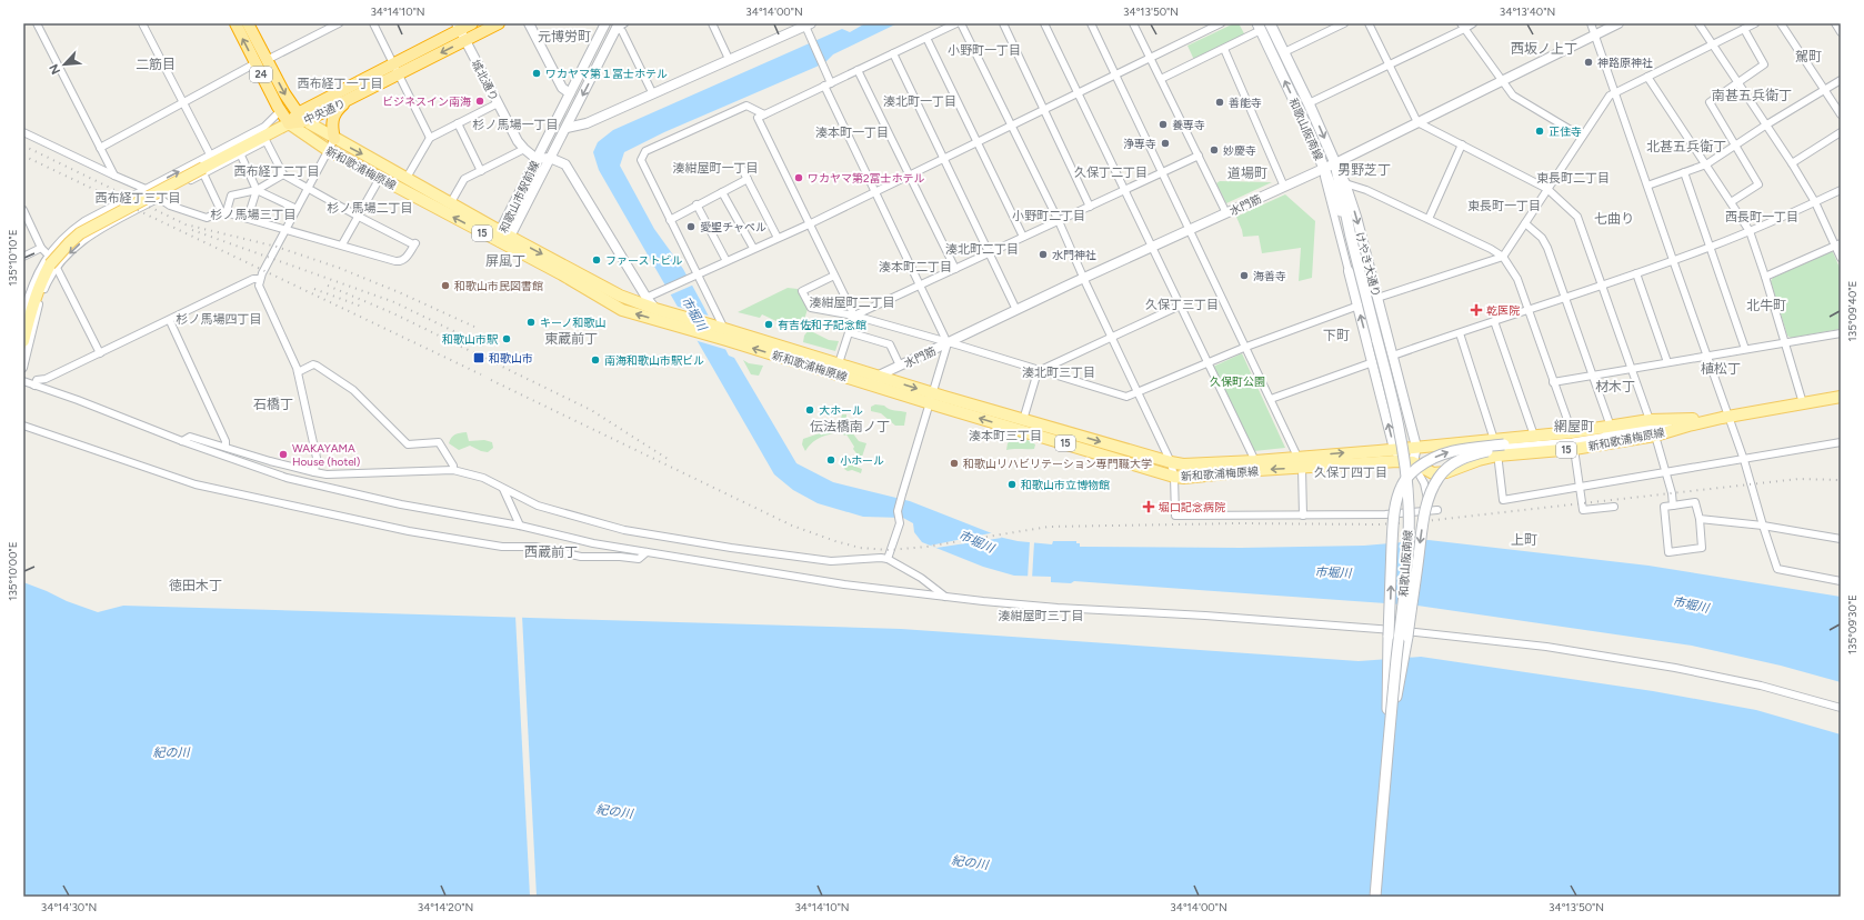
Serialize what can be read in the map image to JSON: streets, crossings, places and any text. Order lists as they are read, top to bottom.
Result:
{
  "streets": {
    "highway": ["24", "中央通り"],
    "main road": ["和歌山阪南線", "新和歌浦梅原線", "15"],
    "street": [
      "城北通り",
      "和歌山市駅前線",
      "水門筋",
      "けやき大通り"
    ]
  },
  "crossings": [
    ["24", "中央通り"],
    ["24", "新和歌浦梅原線"],
    ["城北通り", "中央通り"],
    ["城北通り", "和歌山市駅前線"],
    ["中央通り", "新和歌浦梅原線"],
    ["和歌山阪南線", "水門筋"],
    ["和歌山阪南線", "けやき大通り"],
    ["新和歌浦梅原線", "和歌山市駅前線"],
    ["新和歌浦梅原線", "水門筋"],
    ["新和歌浦梅原線", "けやき大通り"],
    ["水門筋", "けやき大通り"]
  ],
  "districts": [
    "元博労町",
    "西坂ノ上丁",
    "小野町一丁目",
    "駕町",
    "二筋目",
    "西布経丁一丁目",
    "南甚五兵衛丁",
    "湊北町一丁目",
    "杉ノ馬場一丁目",
    "湊本町一丁目",
    "北甚五兵衛丁",
    "湊紺屋町一丁目",
    "男野芝丁",
    "西布経丁二丁目",
    "久保丁二丁目",
    "道場町",
    "東長町二丁目",
    "西布経丁三丁目",
    "東長町一丁目",
    "杉ノ馬場二丁目",
    "杉ノ馬場三丁目",
    "小野町二丁目",
    "西長町一丁目",
    "七曲り",
    "湊北町二丁目",
    "屏風丁",
    "湊本町二丁目",
    "湊紺屋町二丁目",
    "久保丁三丁目",
    "北牛町",
    "杉ノ馬場四丁目",
    "下町",
    "東蔵前丁",
    "植松丁",
    "湊北町三丁目",
    "材木丁",
    "石橋丁",
    "伝法橋南ノ丁",
    "網屋町",
    "湊本町三丁目",
    "久保丁四丁目",
    "上町",
    "西蔵前丁",
    "徳田木丁",
    "湊紺屋町三丁目"
  ],
  "water": ["市堀川", "紀の川"],
  "parks": ["久保町公園"],
  "places": {
    "other": [
      "神路原神社",
      "ワカヤマ第１冨士ホテル",
      "ビジネスイン南海",
      "善能寺",
      "養専寺",
      "正住寺",
      "浄専寺",
      "妙慶寺",
      "ワカヤマ第2冨士ホテル",
      "愛聖チャペル",
      "水門神社",
      "ファーストビル",
      "海善寺",
      "和歌山市民図書館",
      "キーノ和歌山",
      "有吉佐和子記念館",
      "和歌山市駅",
      "南海和歌山市駅ビル",
      "大ホール",
      "WAKAYAMA House (hotel)",
      "小ホール",
      "和歌山リハビリテーション専門職大学",
      "和歌山市立博物館"
    ],
    "health": ["乾医院", "堀口記念病院"],
    "transit": ["和歌山市"]
  },
  "north": "bottom left",
  "coordinates": [
    "34°14'10\"N",
    "34°14'00\"N",
    "34°13'50\"N",
    "34°13'40\"N",
    "135°10'10\"E",
    "135°09'40\"E",
    "135°10'00\"E",
    "135°09'30\"E",
    "34°14'30\"N",
    "34°14'20\"N"
  ]
}
